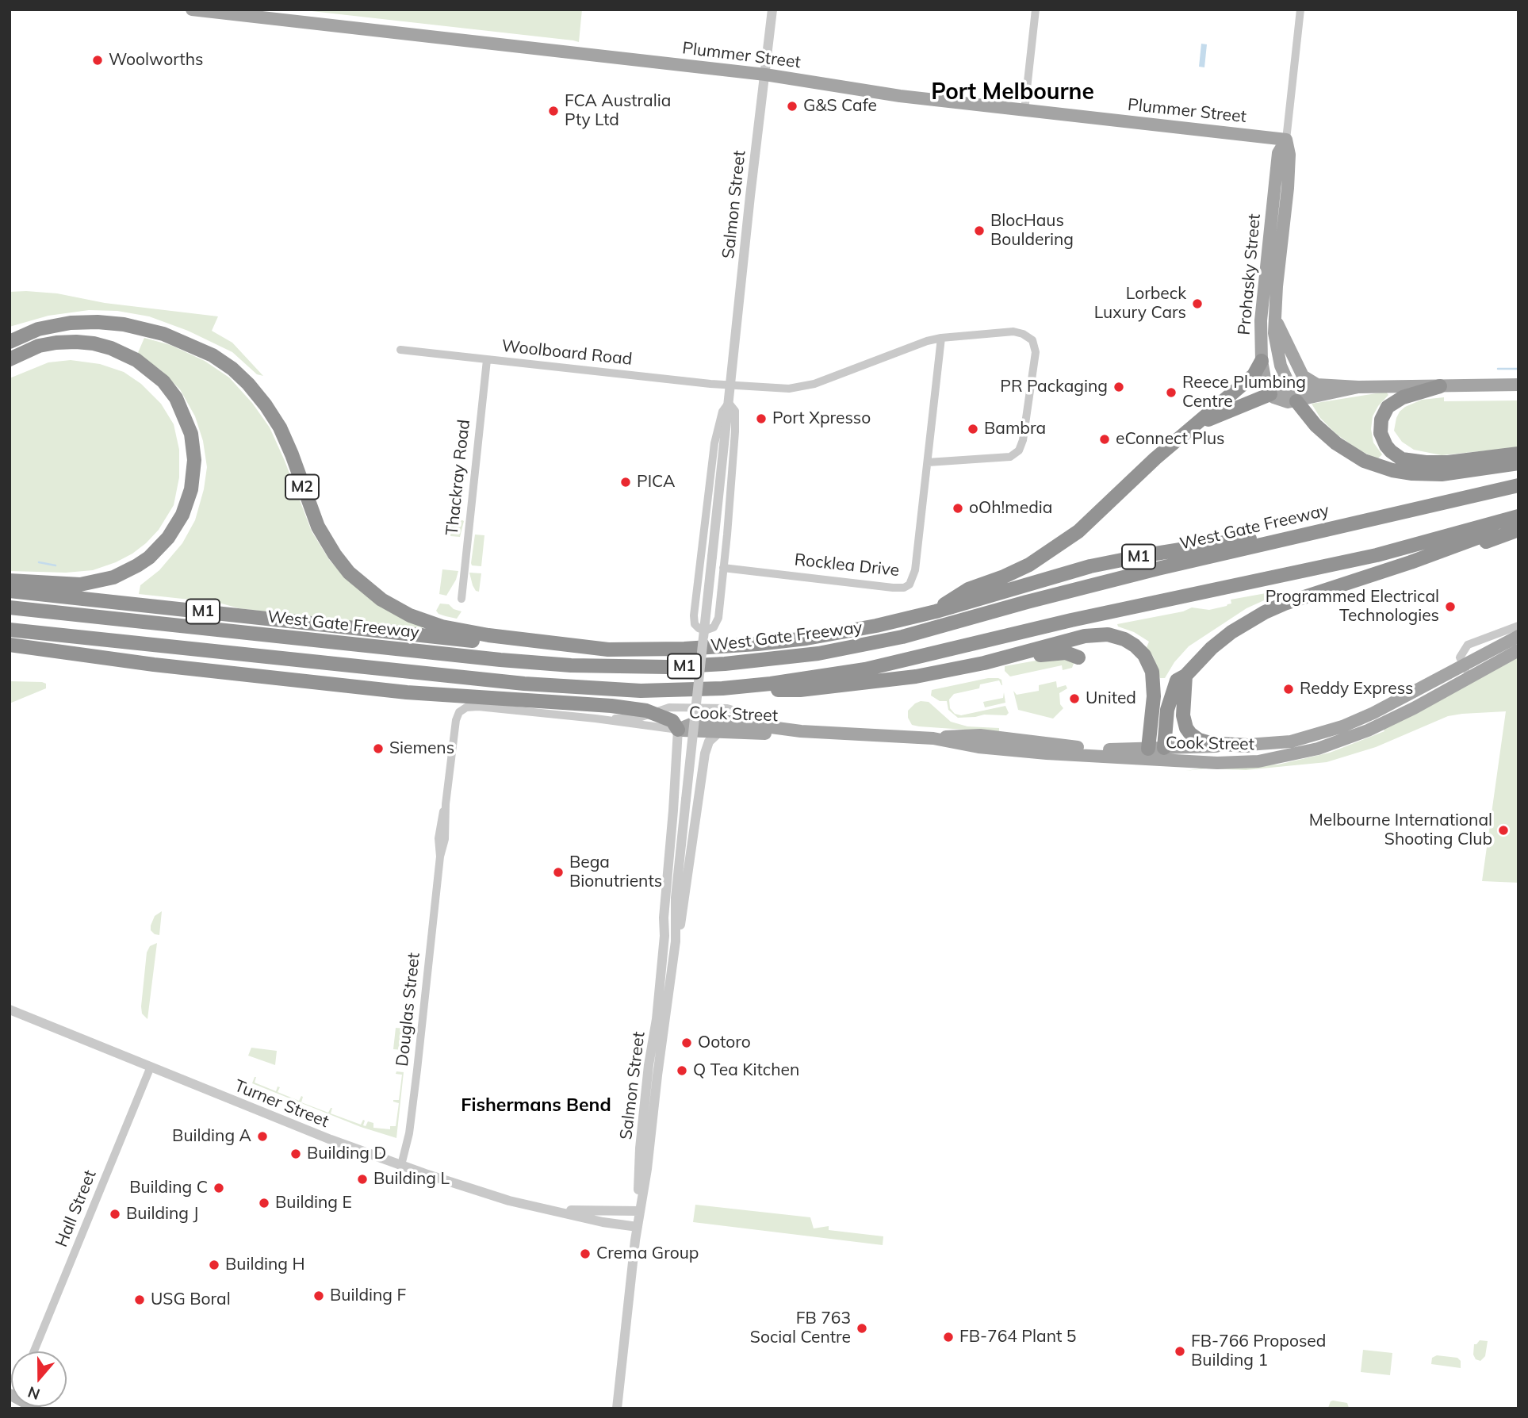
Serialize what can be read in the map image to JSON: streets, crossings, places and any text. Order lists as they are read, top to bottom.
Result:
{
  "streets": {
    "highway": ["M2", "West Gate Freeway", "M1"],
    "main road": ["Plummer Street", "Prohasky Street", "Cook Street"],
    "street": [
      "Salmon Street",
      "Woolboard Road",
      "Thackray Road",
      "Rocklea Drive",
      "Douglas Street",
      "Turner Street",
      "Hall Street"
    ]
  },
  "crossings": [
    ["Plummer Street", "Salmon Street"],
    ["Plummer Street", "Prohasky Street"],
    ["Salmon Street", "Woolboard Road"],
    ["Salmon Street", "Rocklea Drive"],
    ["Salmon Street", "Cook Street"],
    ["Salmon Street", "Turner Street"],
    ["Woolboard Road", "Thackray Road"],
    ["M2", "M1"],
    ["West Gate Freeway", "M1"],
    ["Cook Street", "Douglas Street"],
    ["Douglas Street", "Turner Street"],
    ["Turner Street", "Hall Street"]
  ],
  "districts": ["Port Melbourne", "Fishermans Bend"],
  "places": [
    "Woolworths",
    "G&S Cafe",
    "FCA Australia Pty Ltd",
    "BlocHaus Bouldering",
    "Lorbeck Luxury Cars",
    "PR Packaging",
    "Reece Plumbing Centre",
    "Port Xpresso",
    "Bambra",
    "eConnect Plus",
    "PICA",
    "oOh!media",
    "Programmed Electrical Technologies",
    "Reddy Express",
    "United",
    "Siemens",
    "Melbourne International Shooting Club",
    "Bega Bionutrients",
    "Ootoro",
    "Q Tea Kitchen",
    "Building A",
    "Building D",
    "Building L",
    "Building C",
    "Building E",
    "Building J",
    "Crema Group",
    "Building H",
    "Building F",
    "USG Boral",
    "FB 763 Social Centre",
    "FB-764 Plant 5",
    "FB-766 Proposed Building 1"
  ],
  "north": "bottom"
}
